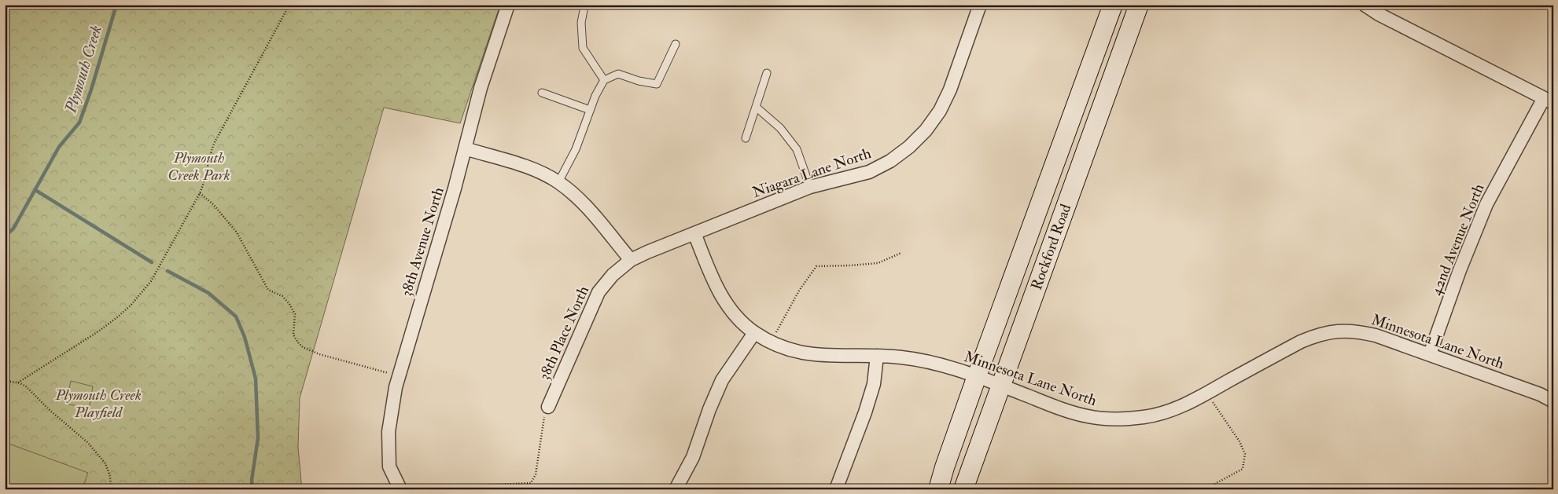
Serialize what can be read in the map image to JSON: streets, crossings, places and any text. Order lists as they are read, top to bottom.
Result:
{
  "streets": {
    "main road": ["Rockford Road"],
    "street": [
      "Niagara Lane North",
      "42nd Avenue North",
      "38th Avenue North",
      "38th Place North",
      "Minnesota Lane North"
    ]
  },
  "crossings": [
    ["Niagara Lane North", "38th Place North"],
    ["Niagara Lane North", "Minnesota Lane North"],
    ["42nd Avenue North", "Minnesota Lane North"],
    ["Rockford Road", "Minnesota Lane North"]
  ],
  "water": ["Plymouth Creek"],
  "parks": ["Plymouth Creek Park", "Plymouth Creek Playfield"]
}
